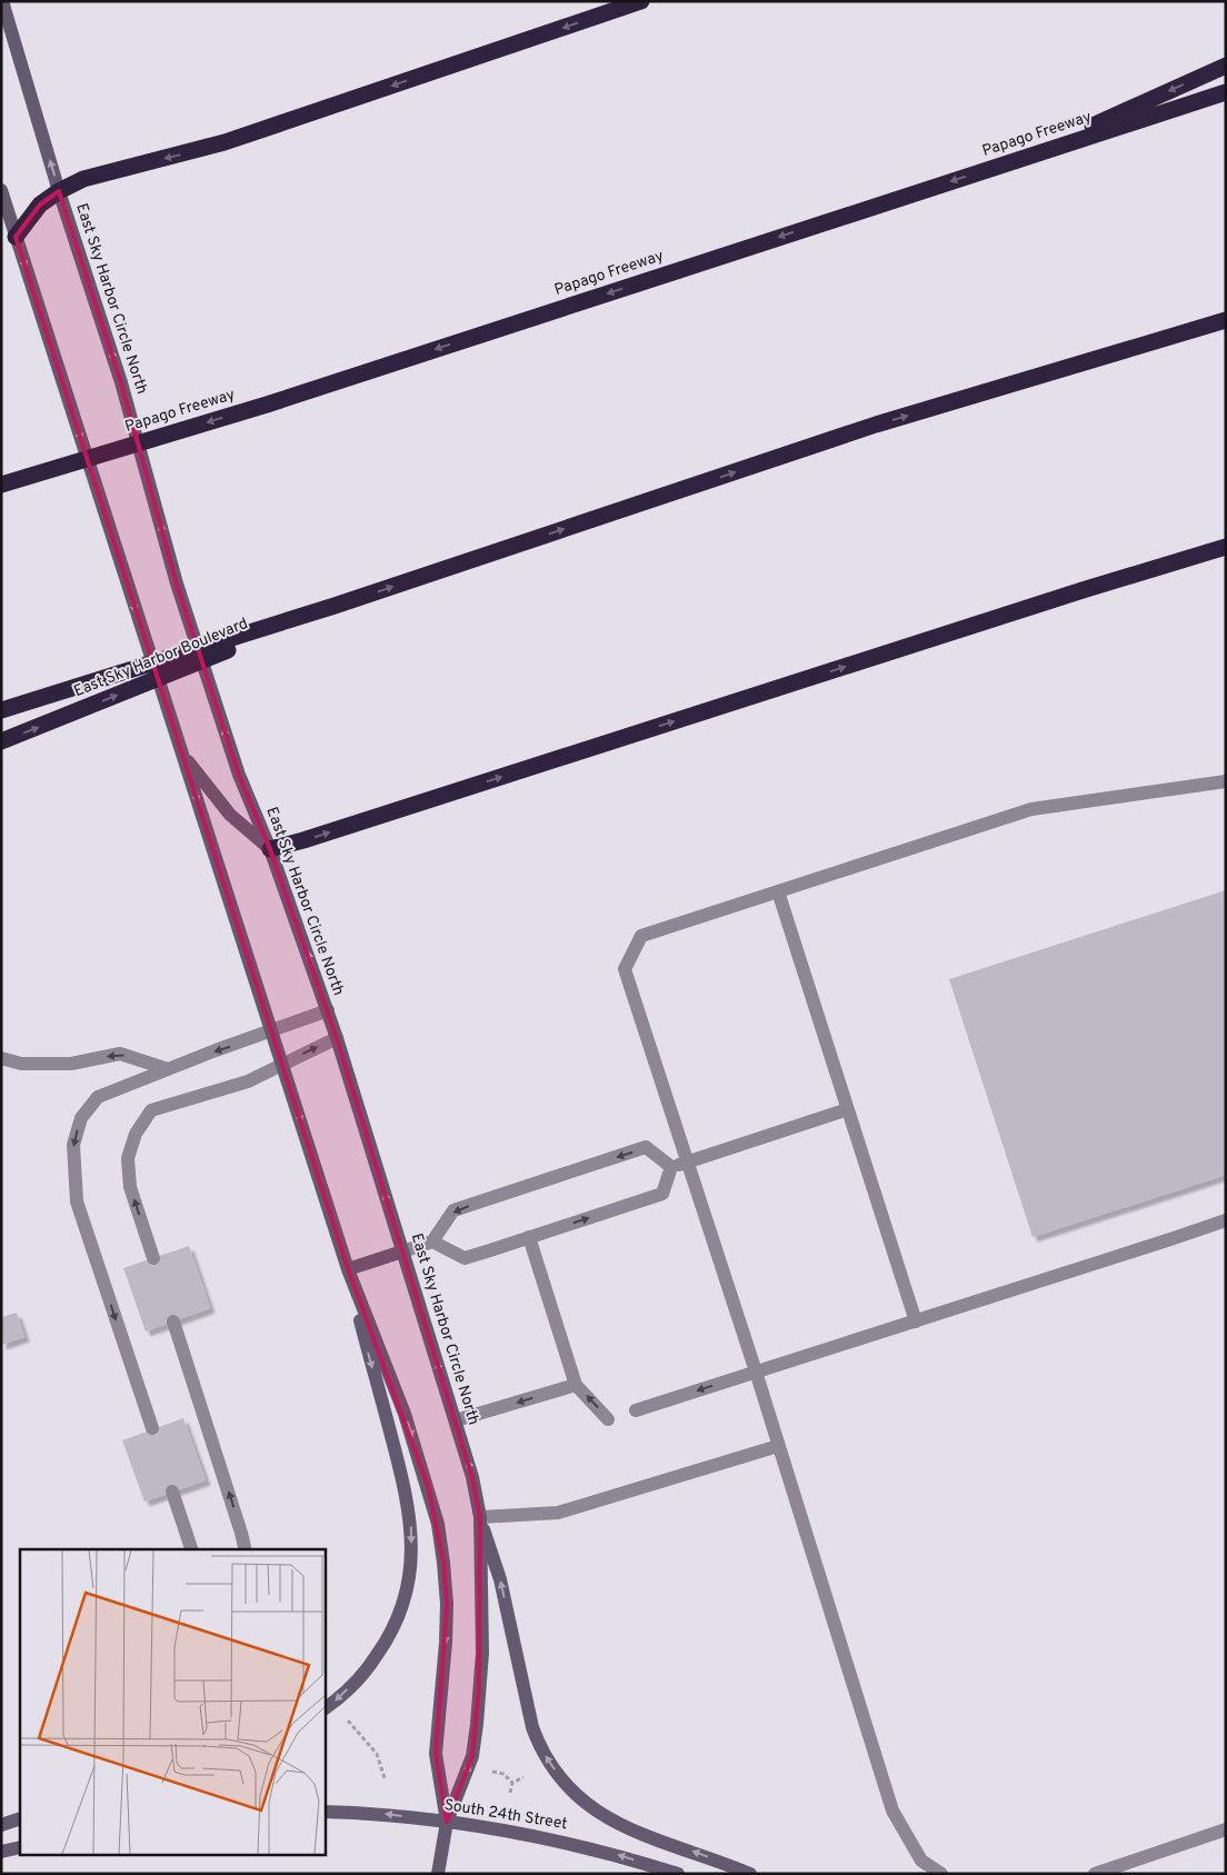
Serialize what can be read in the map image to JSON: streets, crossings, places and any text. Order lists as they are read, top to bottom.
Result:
{
  "streets": {
    "highway": ["Papago Freeway", "East Sky Harbor Boulevard"],
    "street": ["East Sky Harbor Circle North", "South 24th Street"]
  },
  "crossings": [
    ["East Sky Harbor Circle North", "South 24th Street"]
  ],
  "one_way": ["Papago Freeway", "South 24th Street"]
}
